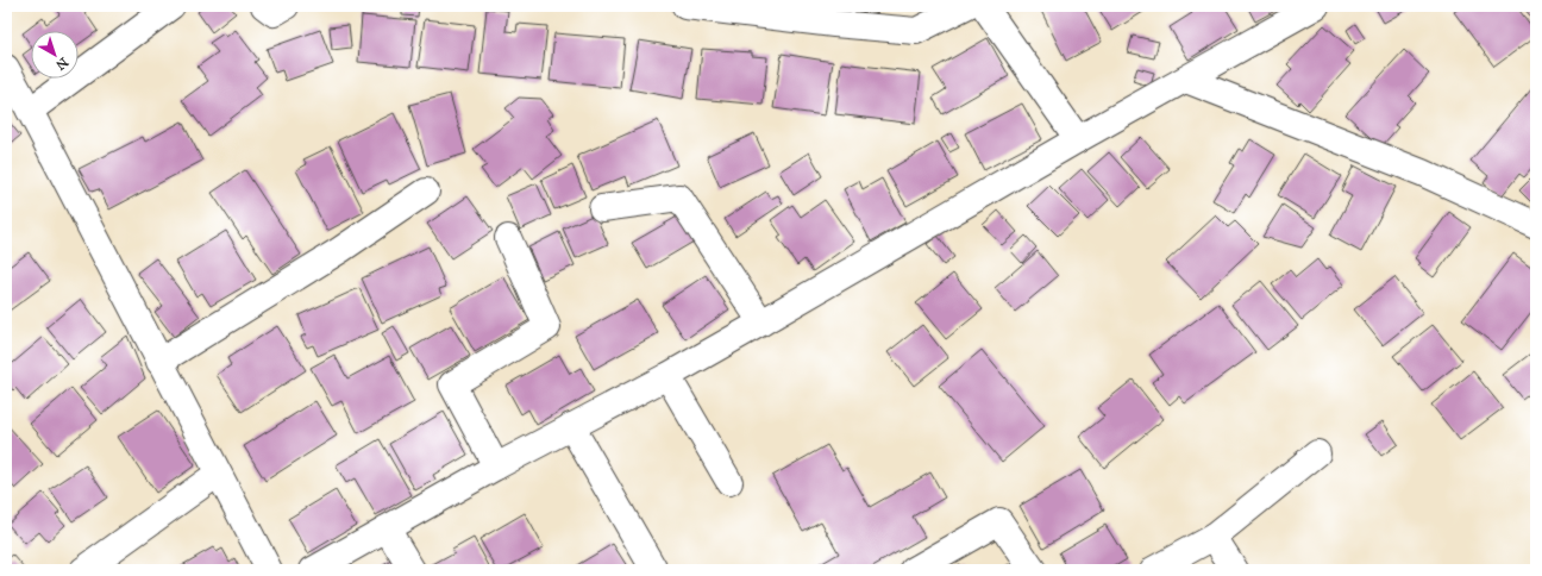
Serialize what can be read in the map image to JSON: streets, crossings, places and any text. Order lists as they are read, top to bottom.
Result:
{
  "north": "bottom right"
}
